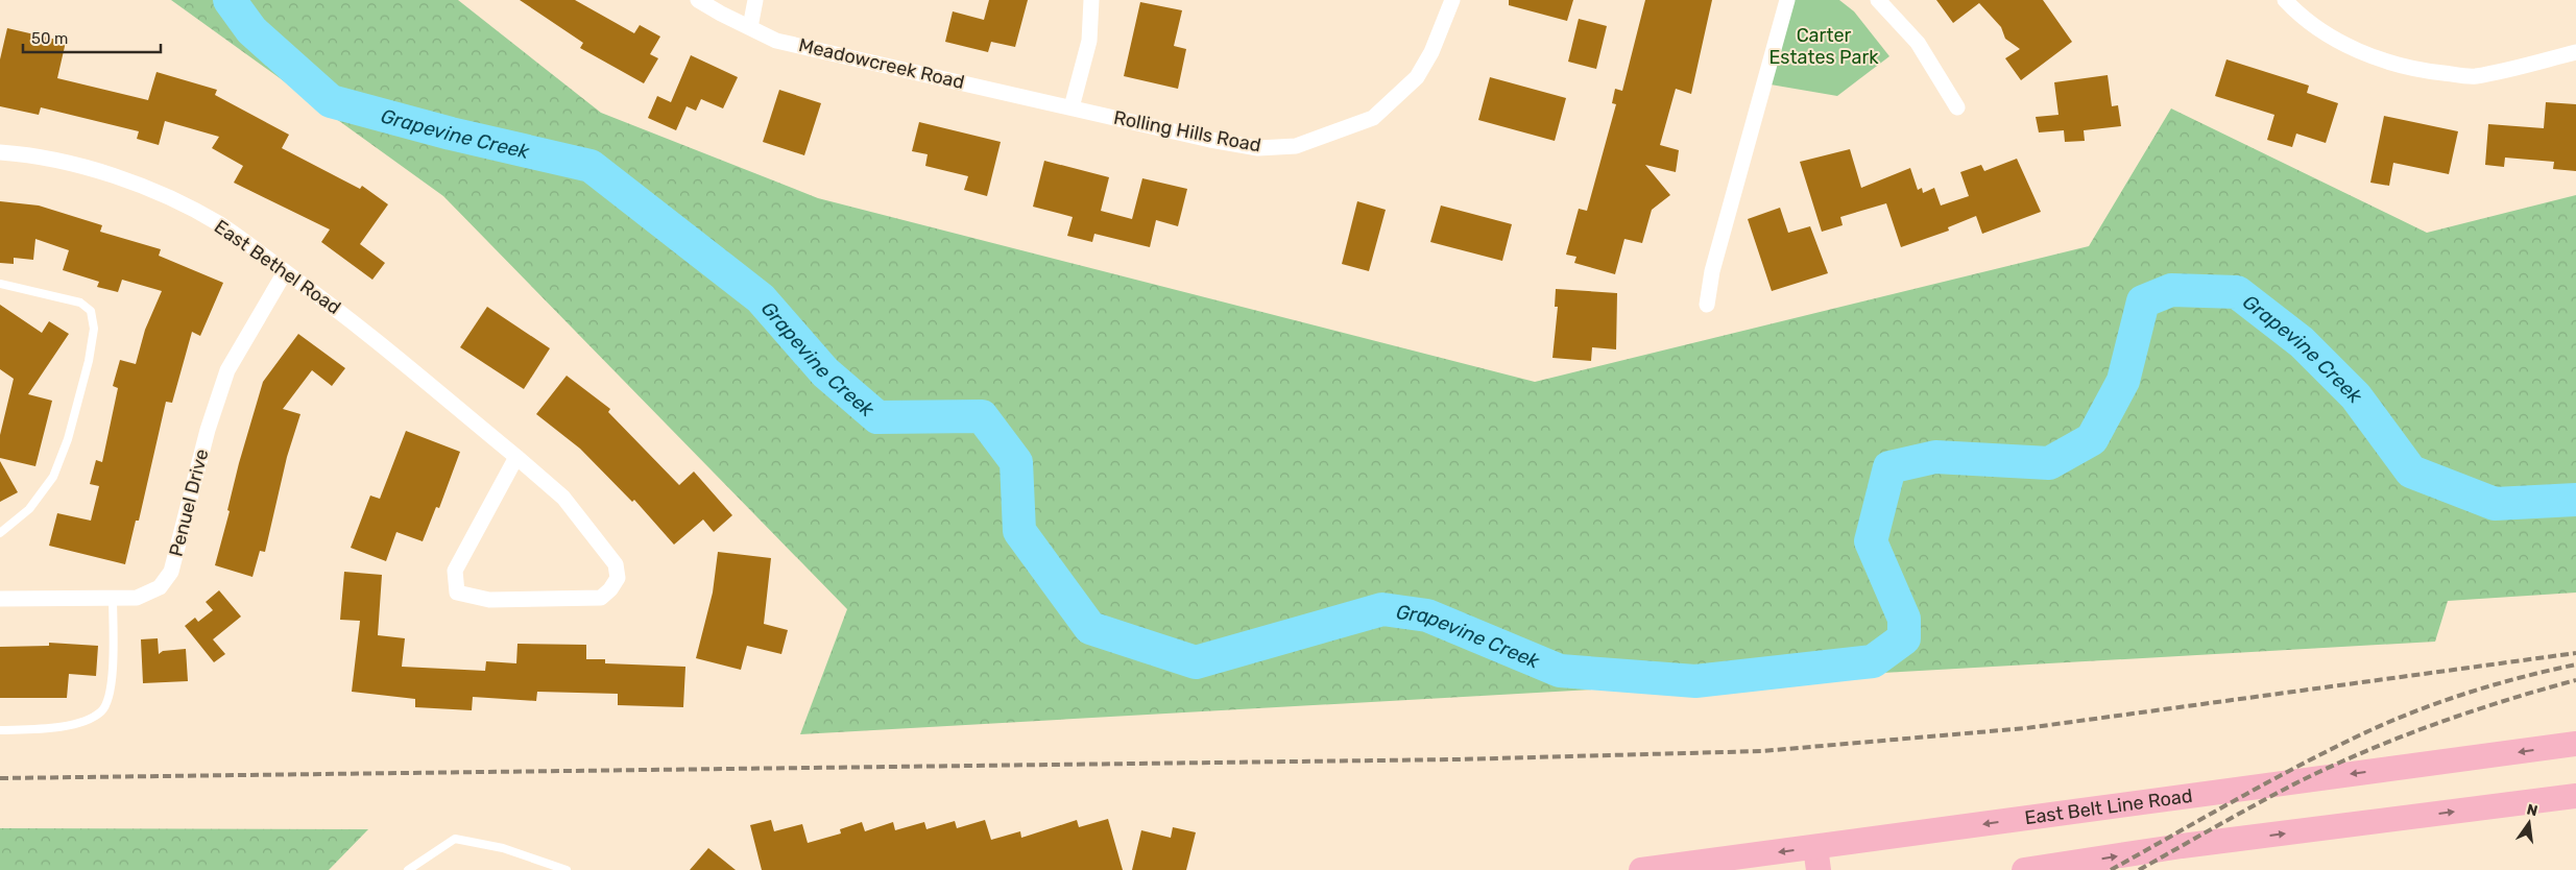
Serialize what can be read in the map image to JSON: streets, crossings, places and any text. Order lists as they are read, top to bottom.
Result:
{
  "streets": {
    "main road": ["East Belt Line Road"],
    "street": [
      "Meadowcreek Road",
      "Rolling Hills Road",
      "East Bethel Road",
      "Penuel Drive"
    ]
  },
  "crossings": [
    ["Meadowcreek Road", "Rolling Hills Road"],
    ["East Bethel Road", "Penuel Drive"]
  ],
  "water": ["Grapevine Creek"],
  "parks": ["Carter Estates Park"],
  "scale_bar": "50 m",
  "north": "top"
}
